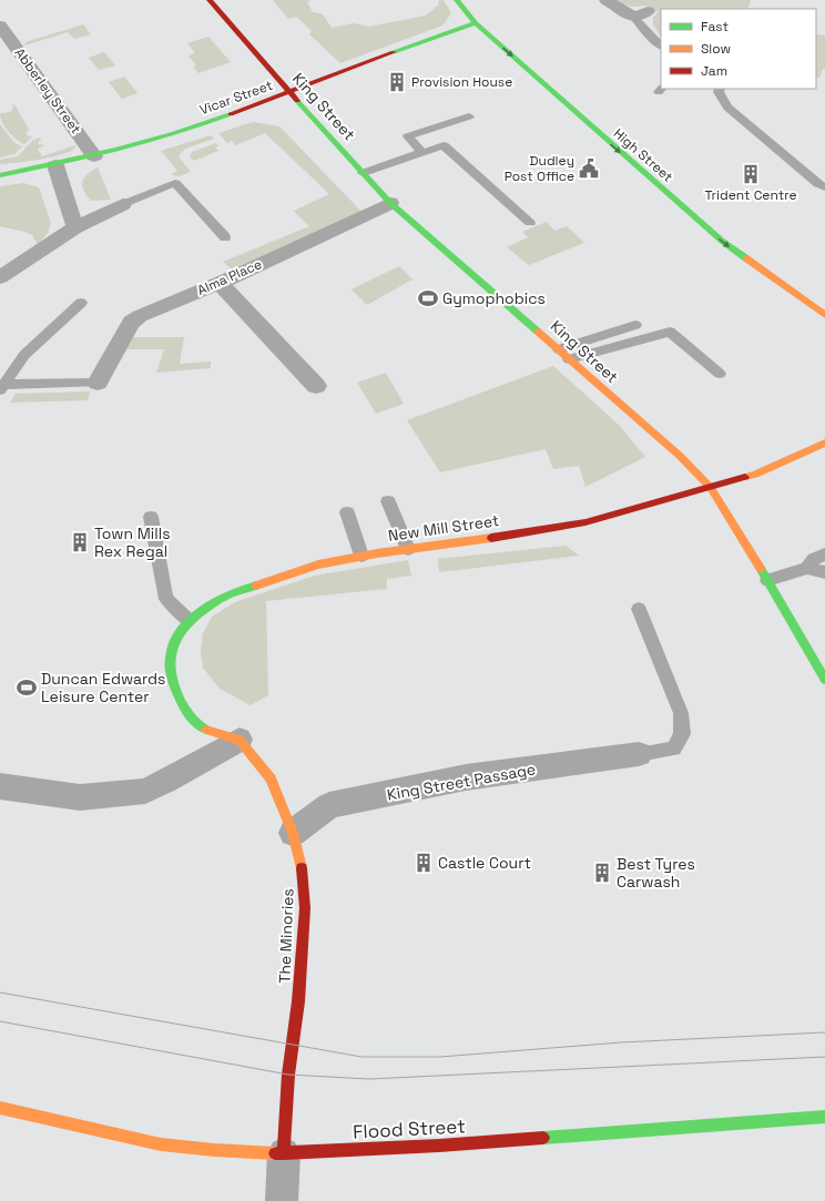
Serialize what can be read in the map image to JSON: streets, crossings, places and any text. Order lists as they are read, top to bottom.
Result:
{
  "streets": {
    "street": [
      "Abberley Street",
      "Vicar Street",
      "King Street",
      "High Street",
      "Alma Place",
      "New Mill Street",
      "King Street Passage",
      "The Minories",
      "Flood Street"
    ]
  },
  "crossings": [
    ["Abberley Street", "Vicar Street"],
    ["Vicar Street", "King Street"],
    ["Vicar Street", "High Street"],
    ["King Street", "Alma Place"],
    ["King Street", "New Mill Street"],
    ["King Street Passage", "The Minories"],
    ["The Minories", "Flood Street"]
  ],
  "one_way": ["High Street"],
  "places": {
    "building": [
      "Provision House",
      "Trident Centre",
      "Town Mills Rex Regal",
      "Castle Court",
      "Best Tyres Carwash"
    ],
    "public building": ["Dudley Post Office"],
    "sports": ["Gymophobics", "Duncan Edwards Leisure Center"]
  },
  "legend": ["Fast", "Slow", "Jam"]
}
